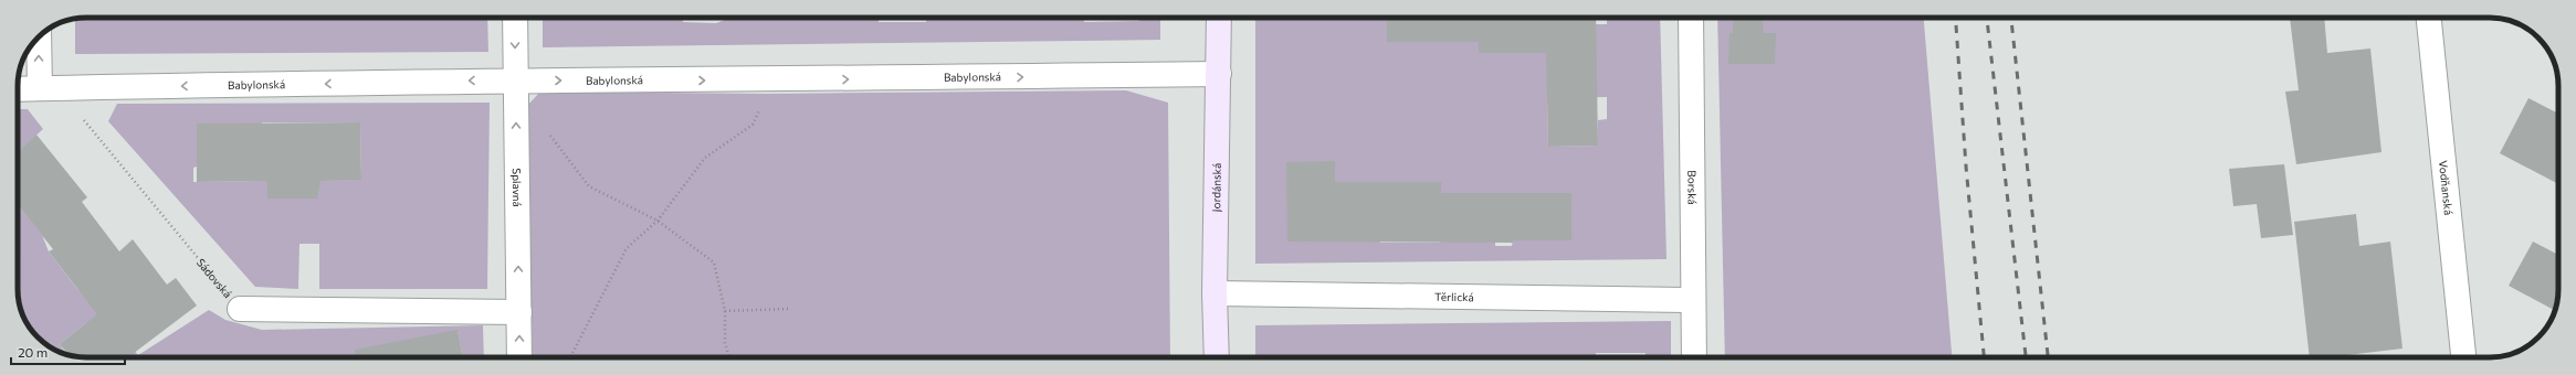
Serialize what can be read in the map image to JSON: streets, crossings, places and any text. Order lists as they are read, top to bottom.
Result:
{
  "streets": {
    "street": [
      "Babylonská",
      "Splavná",
      "Jordánská",
      "Borská",
      "Vodňanská",
      "Sádovská",
      "Těrlická"
    ]
  },
  "crossings": [
    ["Babylonská", "Splavná"],
    ["Babylonská", "Jordánská"],
    ["Splavná", "Sádovská"],
    ["Jordánská", "Těrlická"],
    ["Borská", "Těrlická"]
  ],
  "scale_bar": "20 m"
}
